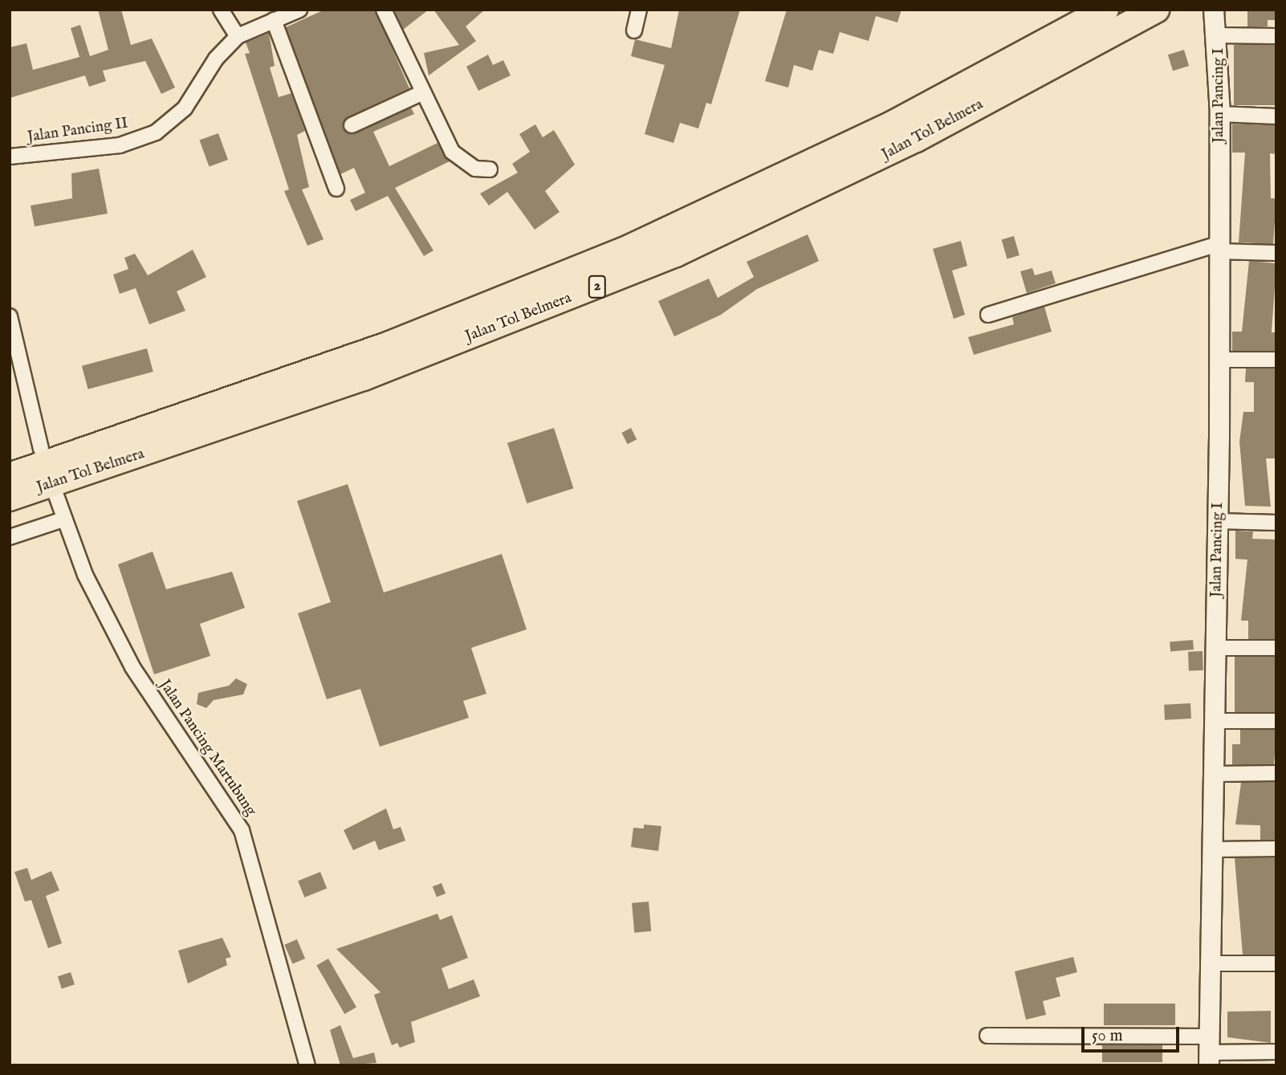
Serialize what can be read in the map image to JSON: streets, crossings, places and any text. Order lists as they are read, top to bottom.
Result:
{
  "streets": {
    "highway": ["Jalan Tol Belmera", "2"],
    "main road": ["Jalan Pancing I"],
    "street": ["Jalan Pancing II", "Jalan Pancing Martubung"]
  },
  "scale_bar": "50 m"
}
